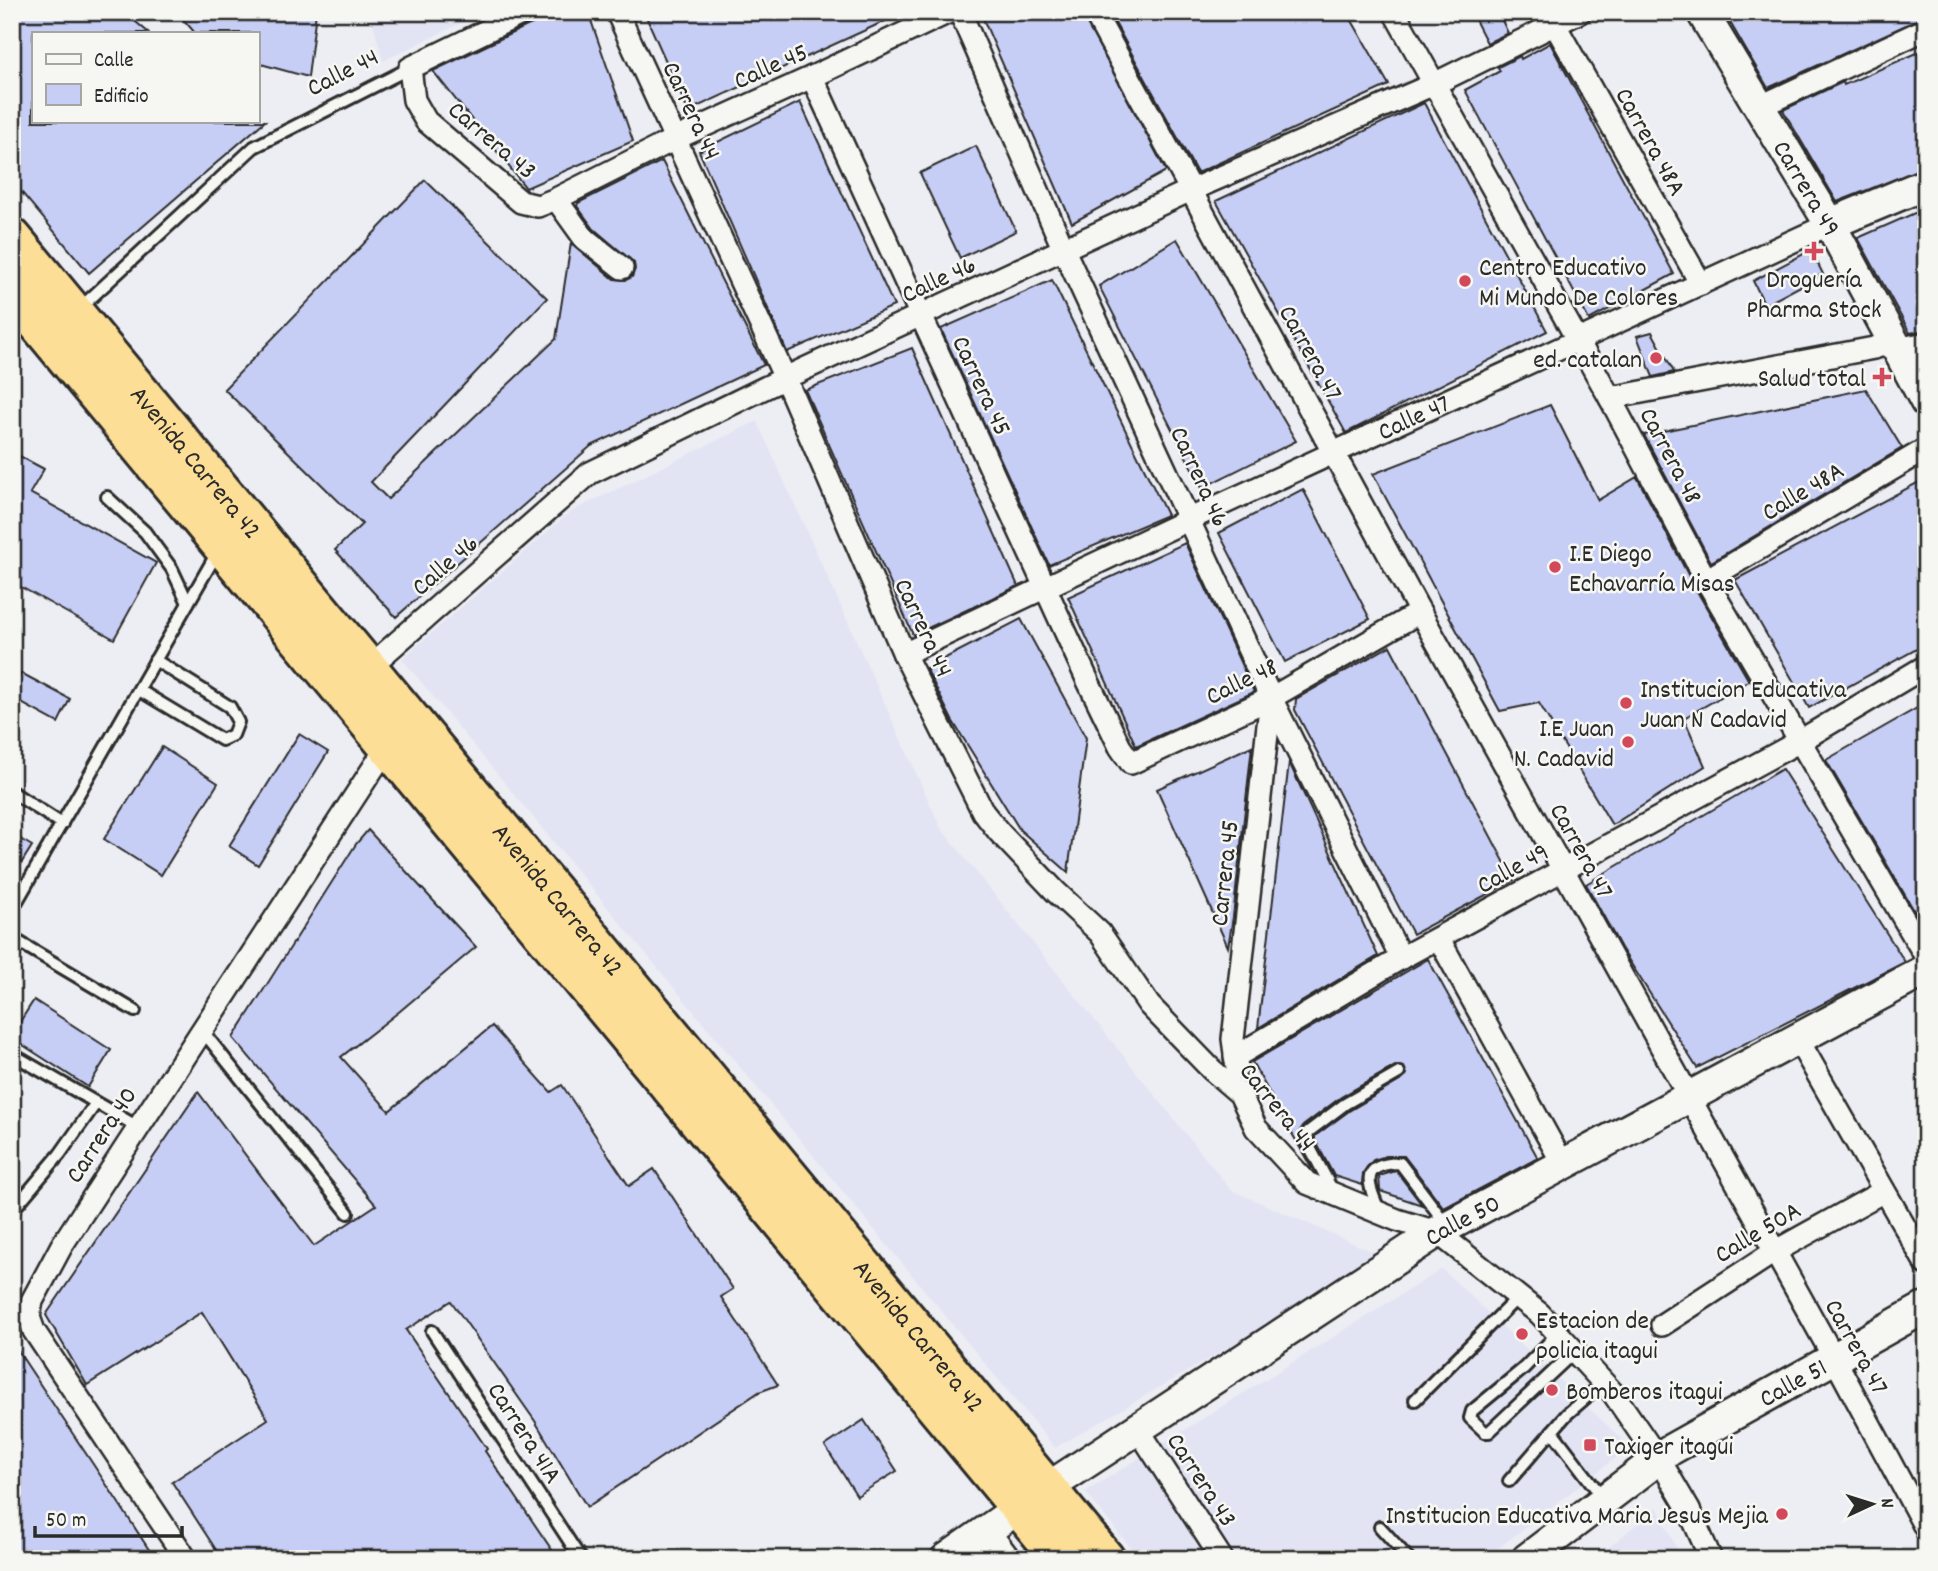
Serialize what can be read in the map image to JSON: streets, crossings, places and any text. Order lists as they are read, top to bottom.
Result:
{
  "streets": {
    "highway": ["Avenida Carrera 42"],
    "street": [
      "Calle 45",
      "Calle 44",
      "Carrera 44",
      "Carrera 43",
      "Carrera 48A",
      "Carrera 49",
      "Calle 46",
      "Carrera 47",
      "Carrera 45",
      "Calle 47",
      "Carrera 48",
      "Carrera 46",
      "Calle 48A",
      "Calle 48",
      "Calle 49",
      "Carrera 40",
      "Calle 50",
      "Calle 50A",
      "Calle 51"
    ],
    "lane": ["Carrera 41A"]
  },
  "crossings": [
    ["Calle 45", "Carrera 44"],
    ["Calle 45", "Carrera 43"],
    ["Calle 45", "Carrera 45"],
    ["Calle 44", "Carrera 43"],
    ["Calle 44", "Avenida Carrera 42"],
    ["Carrera 44", "Calle 46"],
    ["Carrera 44", "Carrera 45"],
    ["Carrera 44", "Calle 47"],
    ["Carrera 43", "Calle 50"],
    ["Carrera 48A", "Calle 46"],
    ["Carrera 48A", "Calle 47"],
    ["Carrera 49", "Calle 47"],
    ["Calle 46", "Carrera 47"],
    ["Calle 46", "Carrera 45"],
    ["Calle 46", "Carrera 48"],
    ["Calle 46", "Avenida Carrera 42"],
    ["Calle 46", "Carrera 46"],
    ["Carrera 47", "Calle 47"],
    ["Carrera 47", "Calle 48"],
    ["Carrera 47", "Calle 49"],
    ["Carrera 47", "Calle 50"],
    ["Carrera 47", "Calle 50A"],
    ["Carrera 47", "Calle 51"],
    ["Carrera 45", "Calle 47"],
    ["Carrera 45", "Carrera 46"],
    ["Carrera 45", "Calle 48"],
    ["Carrera 45", "Calle 49"],
    ["Calle 47", "Carrera 48"],
    ["Calle 47", "Carrera 46"],
    ["Carrera 48", "Calle 48A"],
    ["Carrera 48", "Calle 49"],
    ["Avenida Carrera 42", "Carrera 40"],
    ["Avenida Carrera 42", "Calle 50"],
    ["Carrera 46", "Calle 48"],
    ["Carrera 46", "Calle 49"]
  ],
  "places": {
    "health": ["Droguería Pharma Stock", "Salud total"],
    "other": [
      "Centro Educativo Mi Mundo De Colores",
      "ed. catalan",
      "I.E Diego Echavarría Misas",
      "Institucion Educativa Juan N Cadavid",
      "I.E Juan N. Cadavid",
      "Estacion de policia itagui",
      "Bomberos itagui",
      "Institucion Educativa Maria Jesus Mejia"
    ],
    "transit": ["Taxiger itagui"]
  },
  "legend": ["Calle", "Edificio"],
  "scale_bar": "50 m",
  "north": "right"
}
